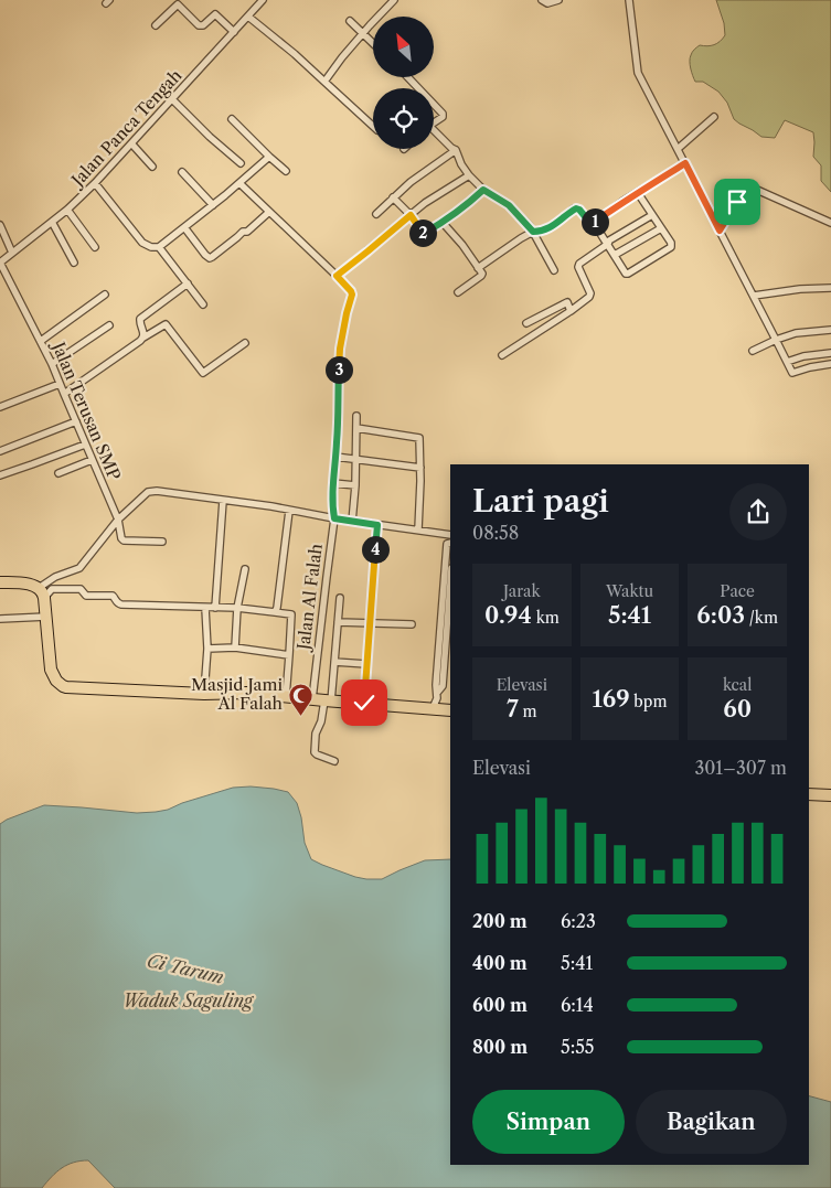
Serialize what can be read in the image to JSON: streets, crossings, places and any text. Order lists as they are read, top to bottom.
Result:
{
  "streets": {
    "street": ["Jalan Panca Tengah", "Jalan Terusan SMP", "Jalan Al Falah"]
  },
  "crossings": [
    ["Jalan Panca Tengah", "Jalan Terusan SMP"]
  ],
  "water": ["Ci Tarum", "Waduk Saguling"],
  "places": {
    "mosque": ["Masjid Jami Al Falah"]
  },
  "north": "top left",
  "page": {
    "pins": [
      "1",
      "2",
      "3",
      "4"
    ],
    "heading": ["Lari pagi", "08:58"],
    "stats": [
      ["Jarak", "0.94 km"],
      ["Waktu", "5:41"],
      ["Pace", "6:03 /km"],
      ["Elevasi", "7 m"],
      ["169 bpm"],
      ["kcal", "60"]
    ],
    "chart": ["Elevasi", "301–307 m"],
    "list": [
      {
        "name": "200 m",
        "note": "6:23"
      },
      {
        "name": "400 m",
        "note": "5:41"
      },
      {
        "name": "600 m",
        "note": "6:14"
      },
      {
        "name": "800 m",
        "note": "5:55"
      }
    ],
    "buttons": ["Simpan", "Bagikan"]
  }
}
